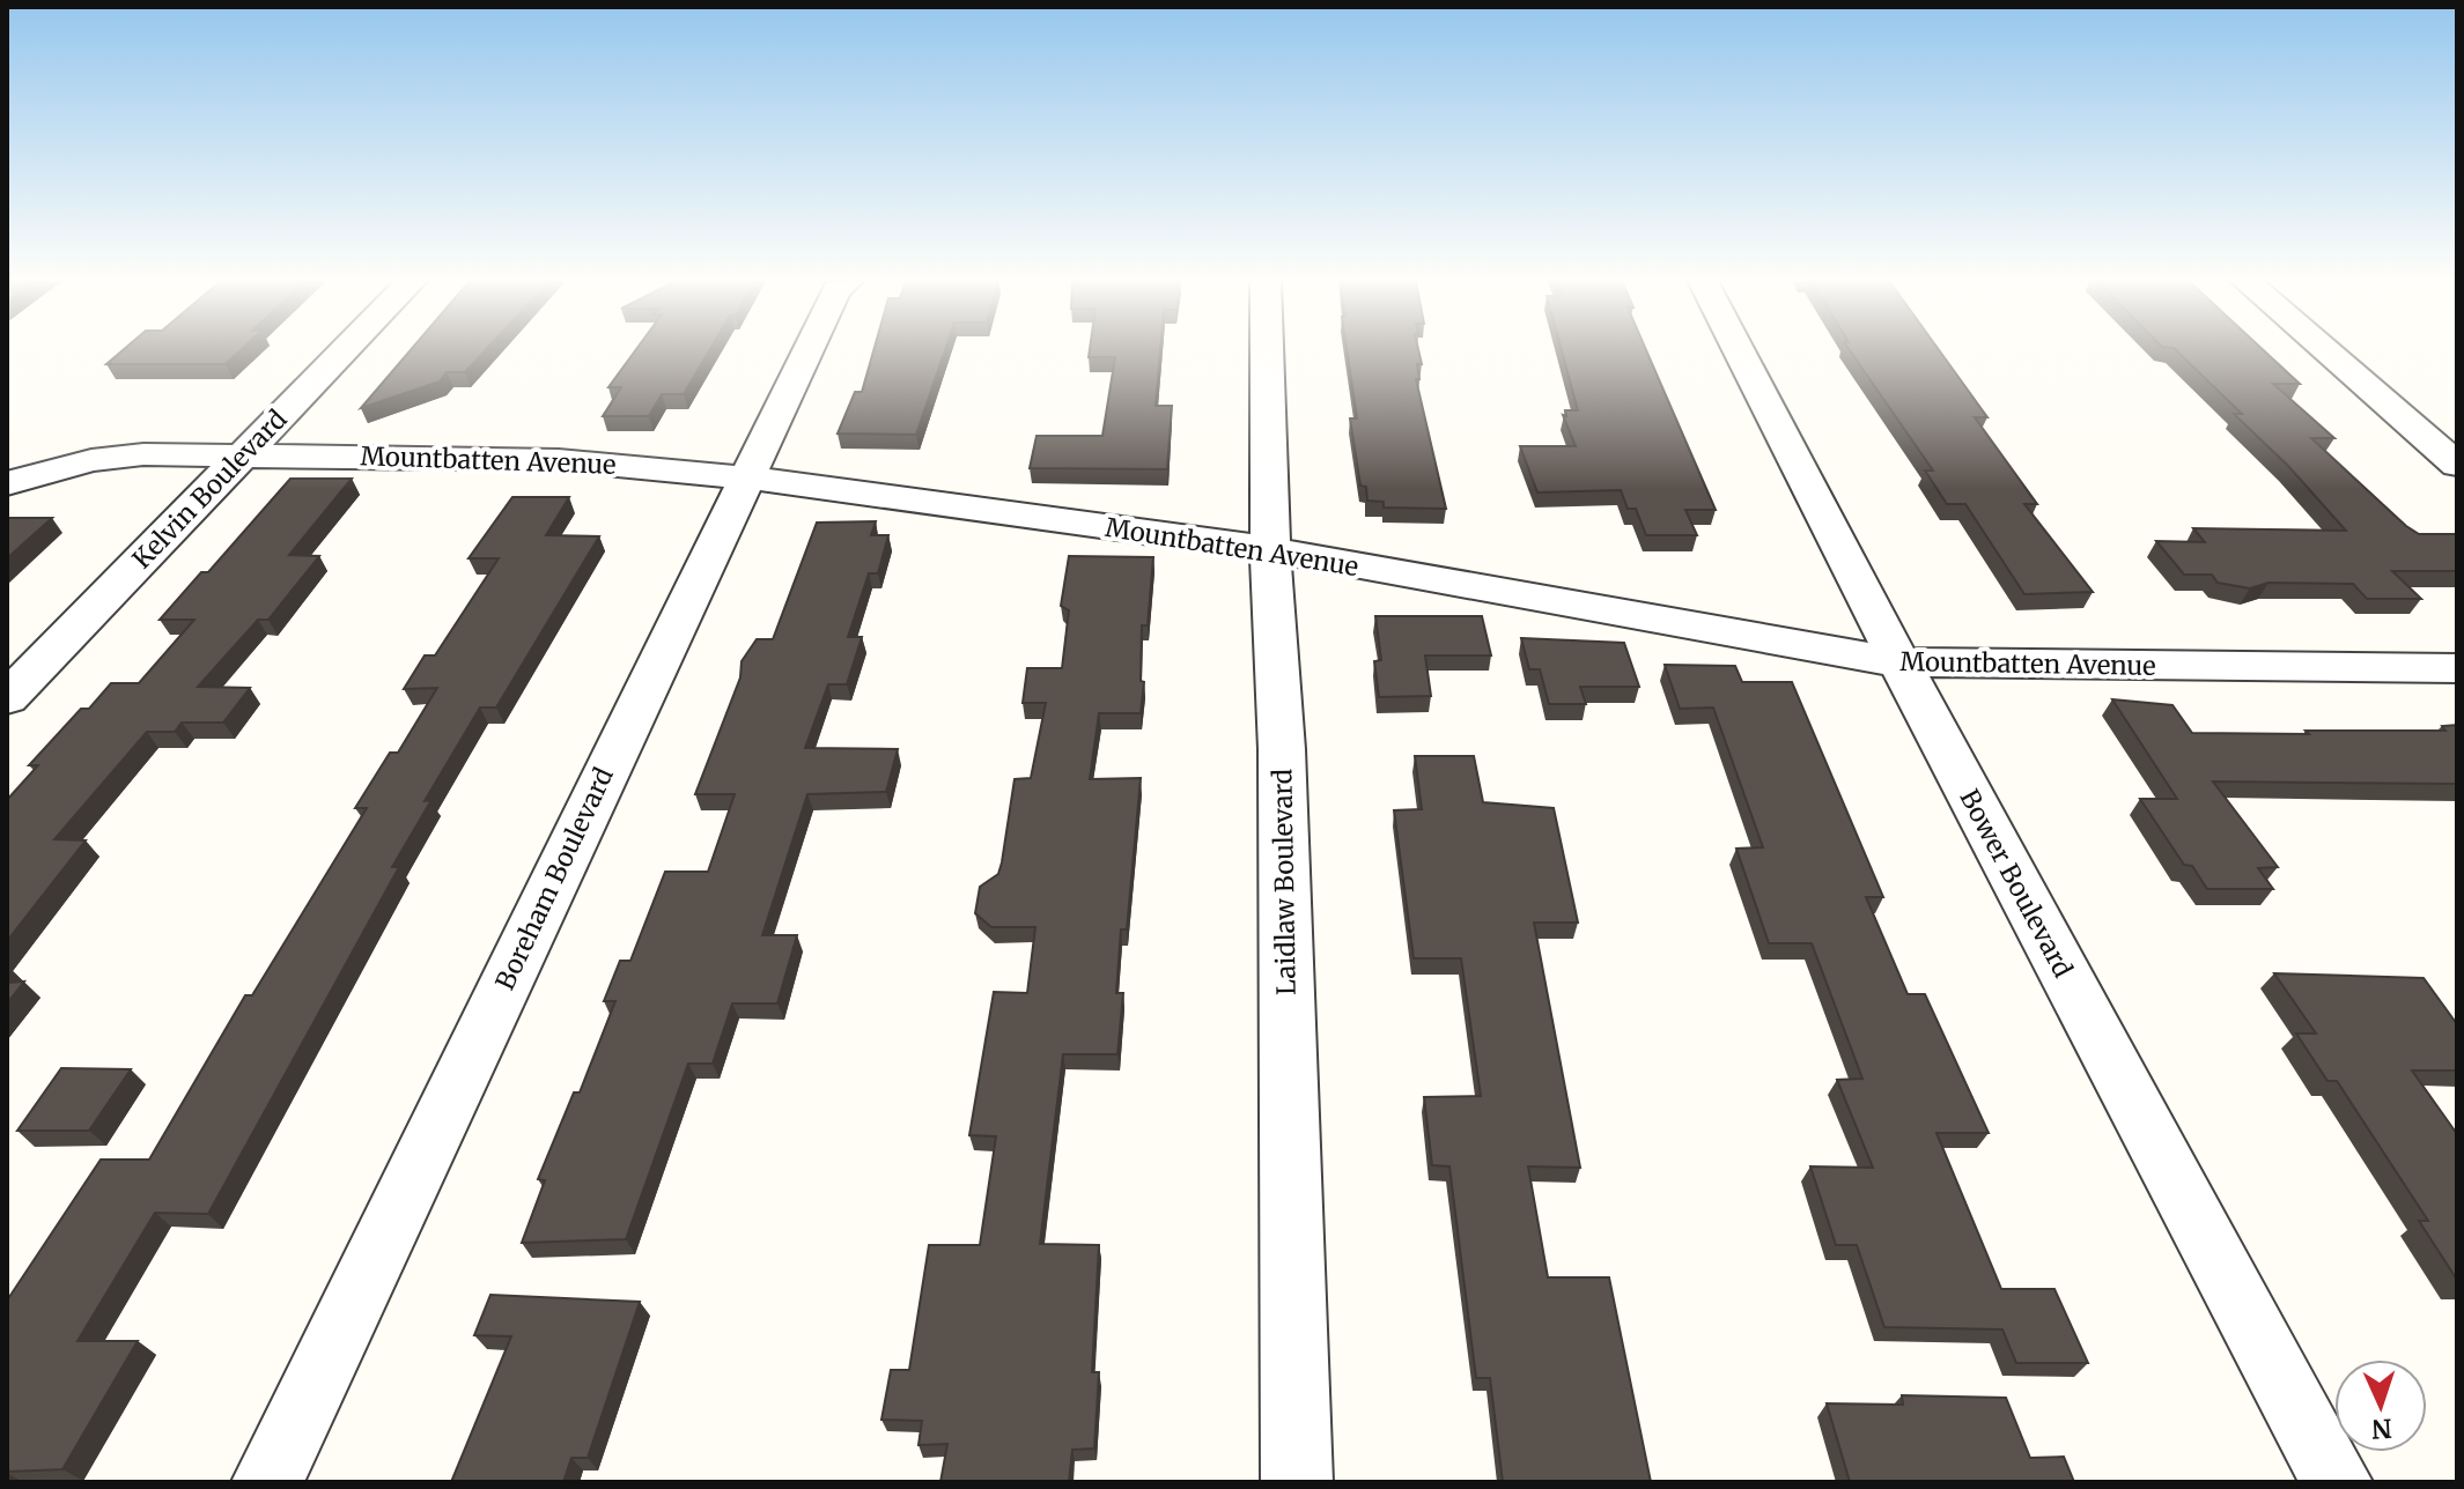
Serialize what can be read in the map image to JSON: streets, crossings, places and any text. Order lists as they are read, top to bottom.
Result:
{
  "streets": {
    "street": [
      "Mountbatten Avenue",
      "Kelvin Boulevard",
      "Boreham Boulevard",
      "Laidlaw Boulevard",
      "Bower Boulevard"
    ]
  },
  "crossings": [
    ["Mountbatten Avenue", "Kelvin Boulevard"],
    ["Mountbatten Avenue", "Boreham Boulevard"],
    ["Mountbatten Avenue", "Laidlaw Boulevard"],
    ["Mountbatten Avenue", "Bower Boulevard"]
  ],
  "north": "bottom"
}
